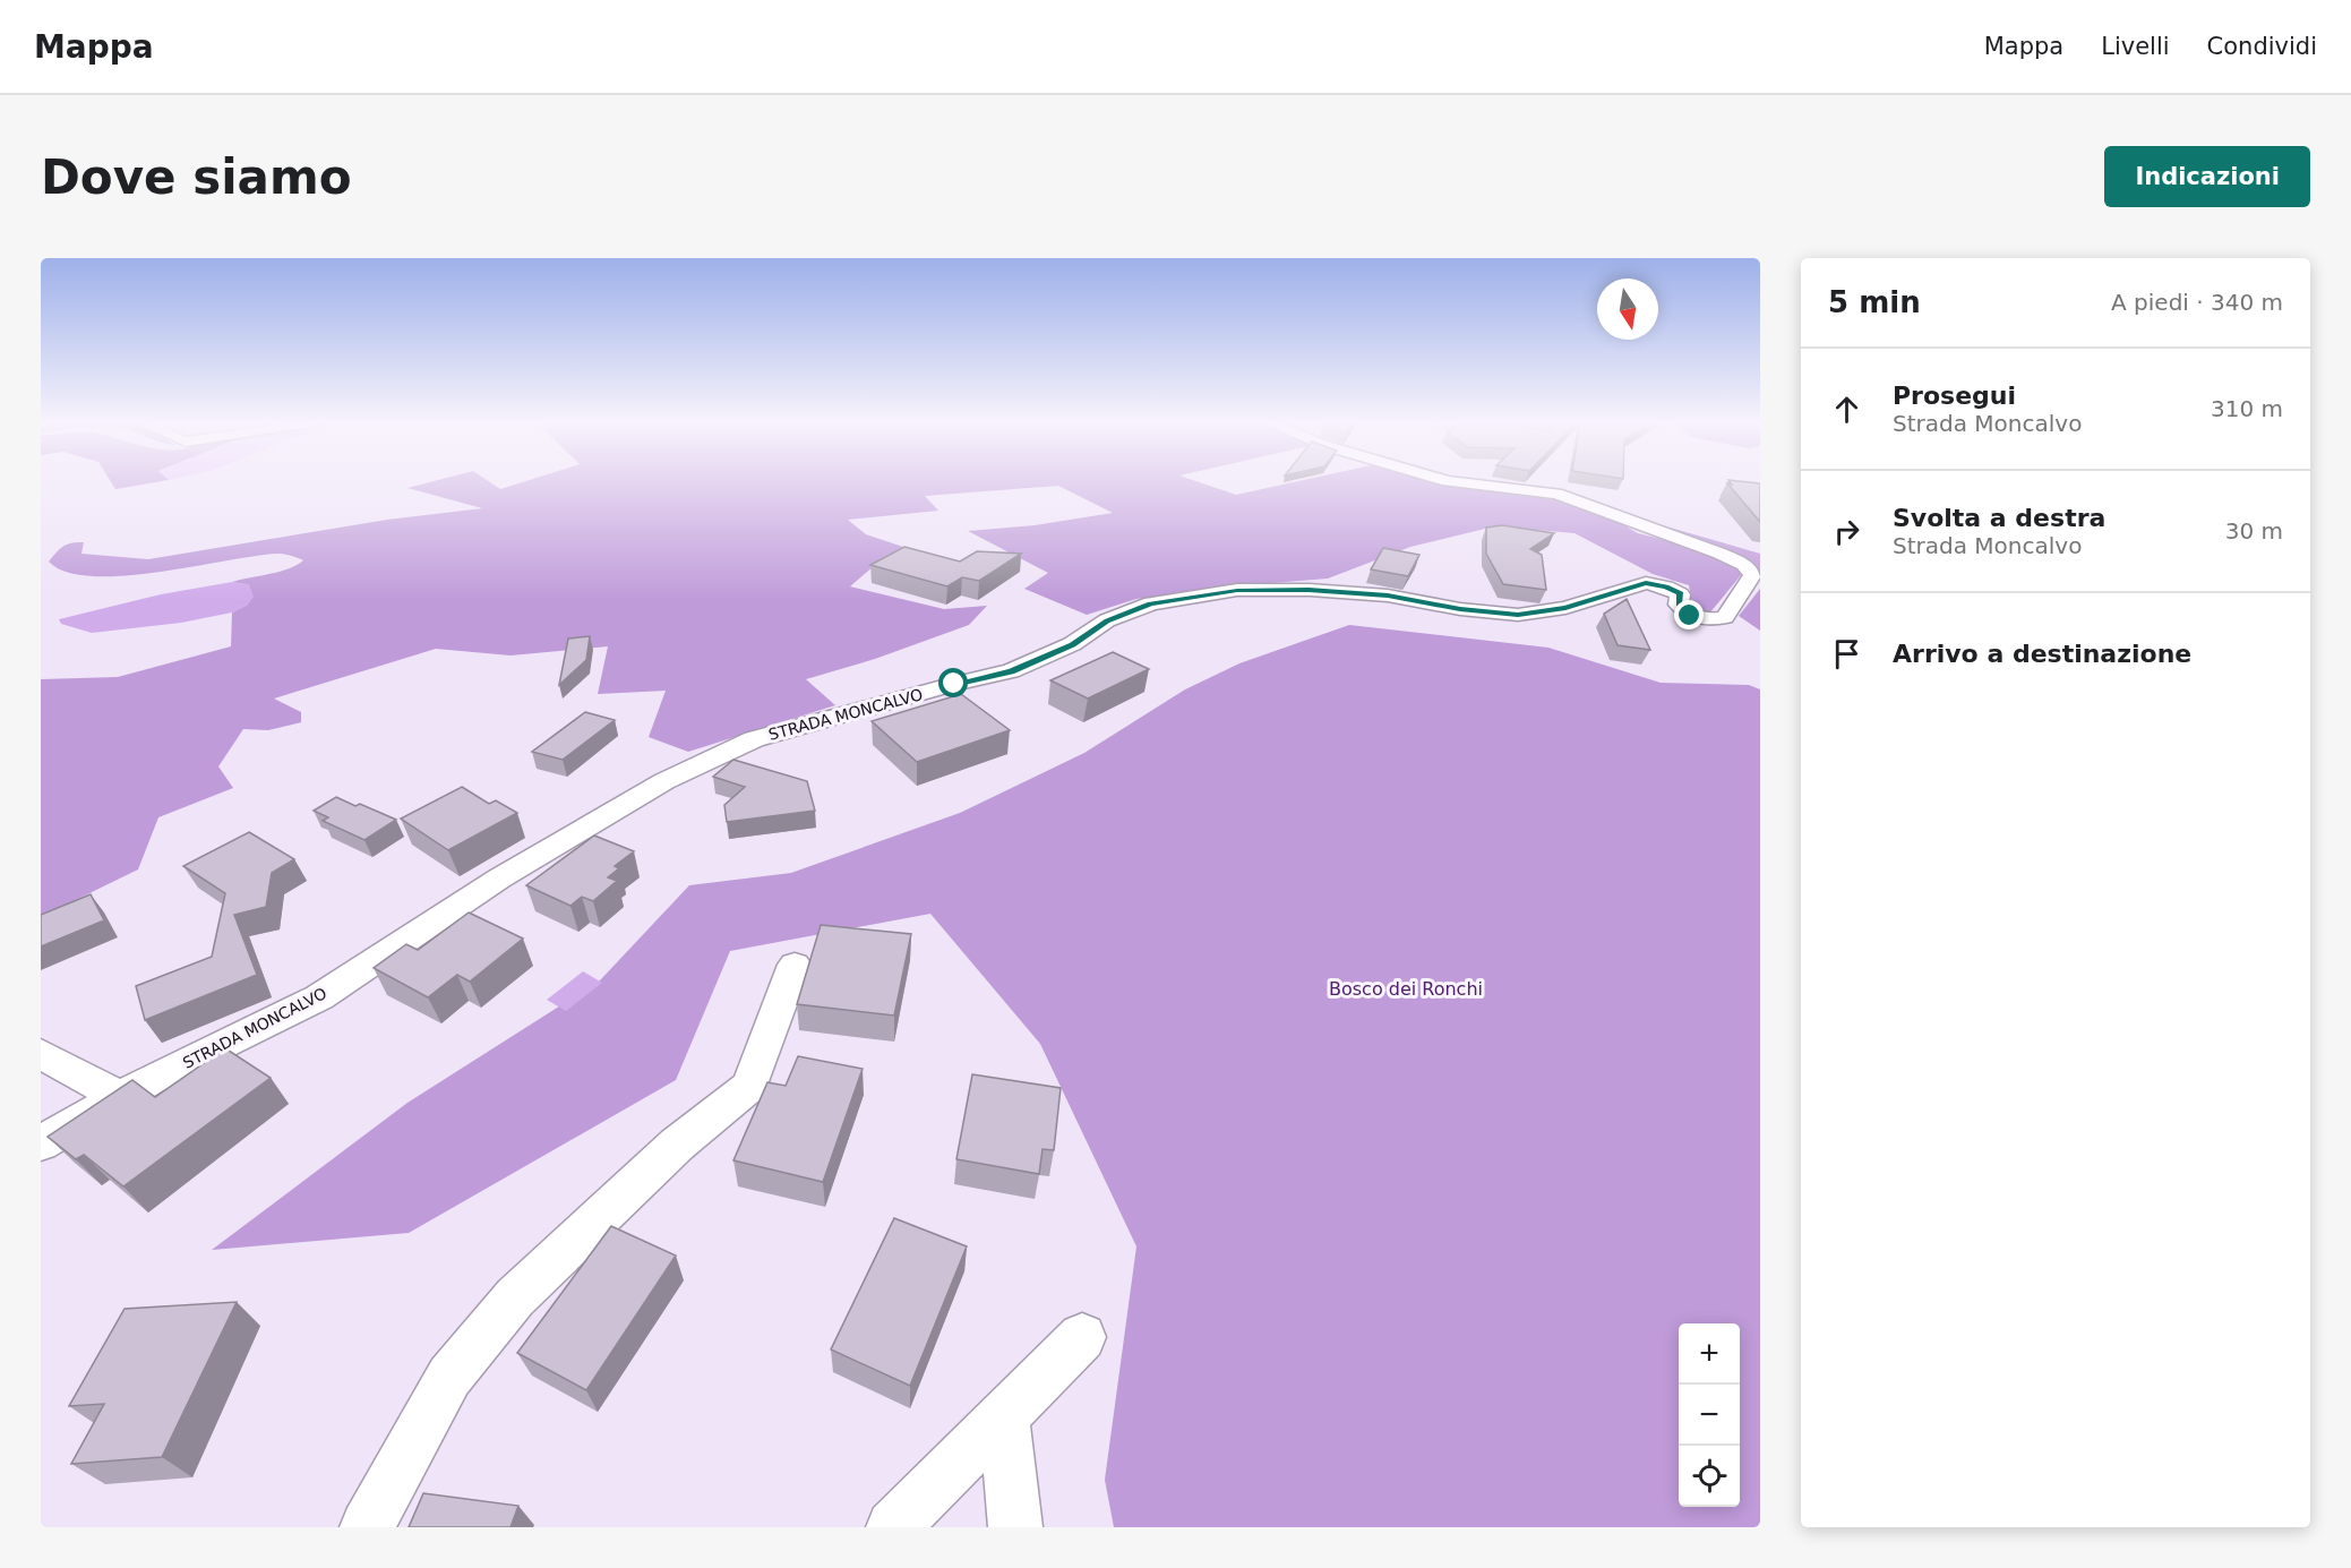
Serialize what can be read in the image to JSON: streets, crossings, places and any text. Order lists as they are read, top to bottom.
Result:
{
  "streets": {
    "street": ["STRADA MONCALVO"]
  },
  "parks": ["Bosco dei Ronchi"],
  "north": "bottom",
  "page": {
    "header": "Mappa",
    "nav": ["Mappa", "Livelli", "Condividi"],
    "buttons": "Indicazioni",
    "title": "Dove siamo",
    "heading": ["5 min", "A piedi · 340 m"],
    "list": [
      ["Prosegui", "Strada Moncalvo", "310 m"],
      ["Svolta a destra", "Strada Moncalvo", "30 m"],
      "Arrivo a destinazione"
    ],
    "map_buttons": ["+", "−"]
  }
}
